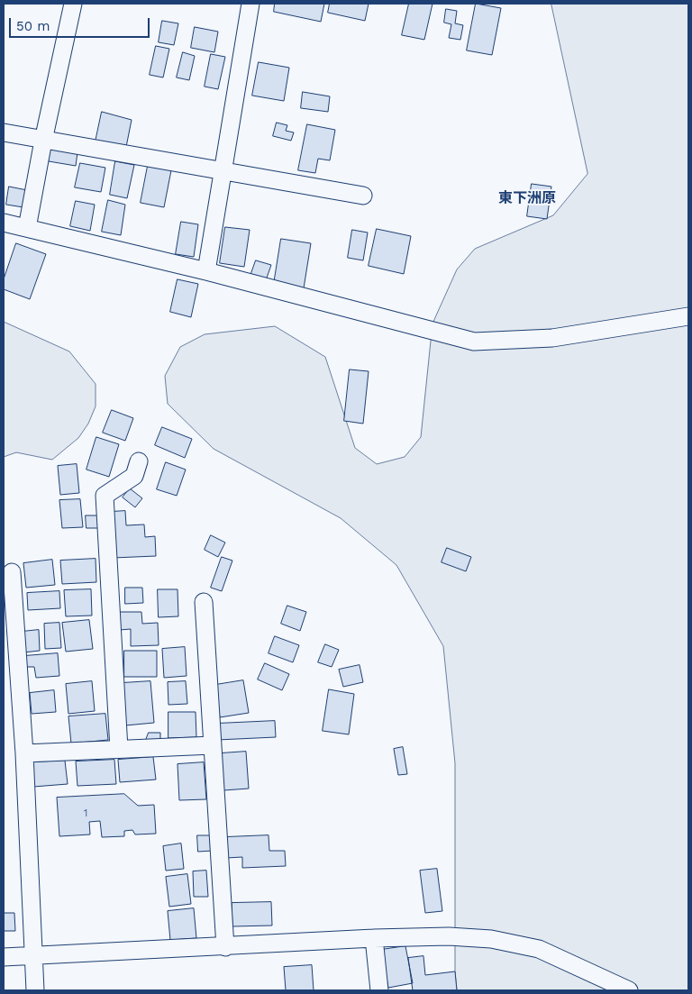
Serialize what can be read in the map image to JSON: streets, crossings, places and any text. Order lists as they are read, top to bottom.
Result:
{
  "districts": ["東下洲原"],
  "house_numbers": ["1"],
  "scale_bar": "50 m"
}
